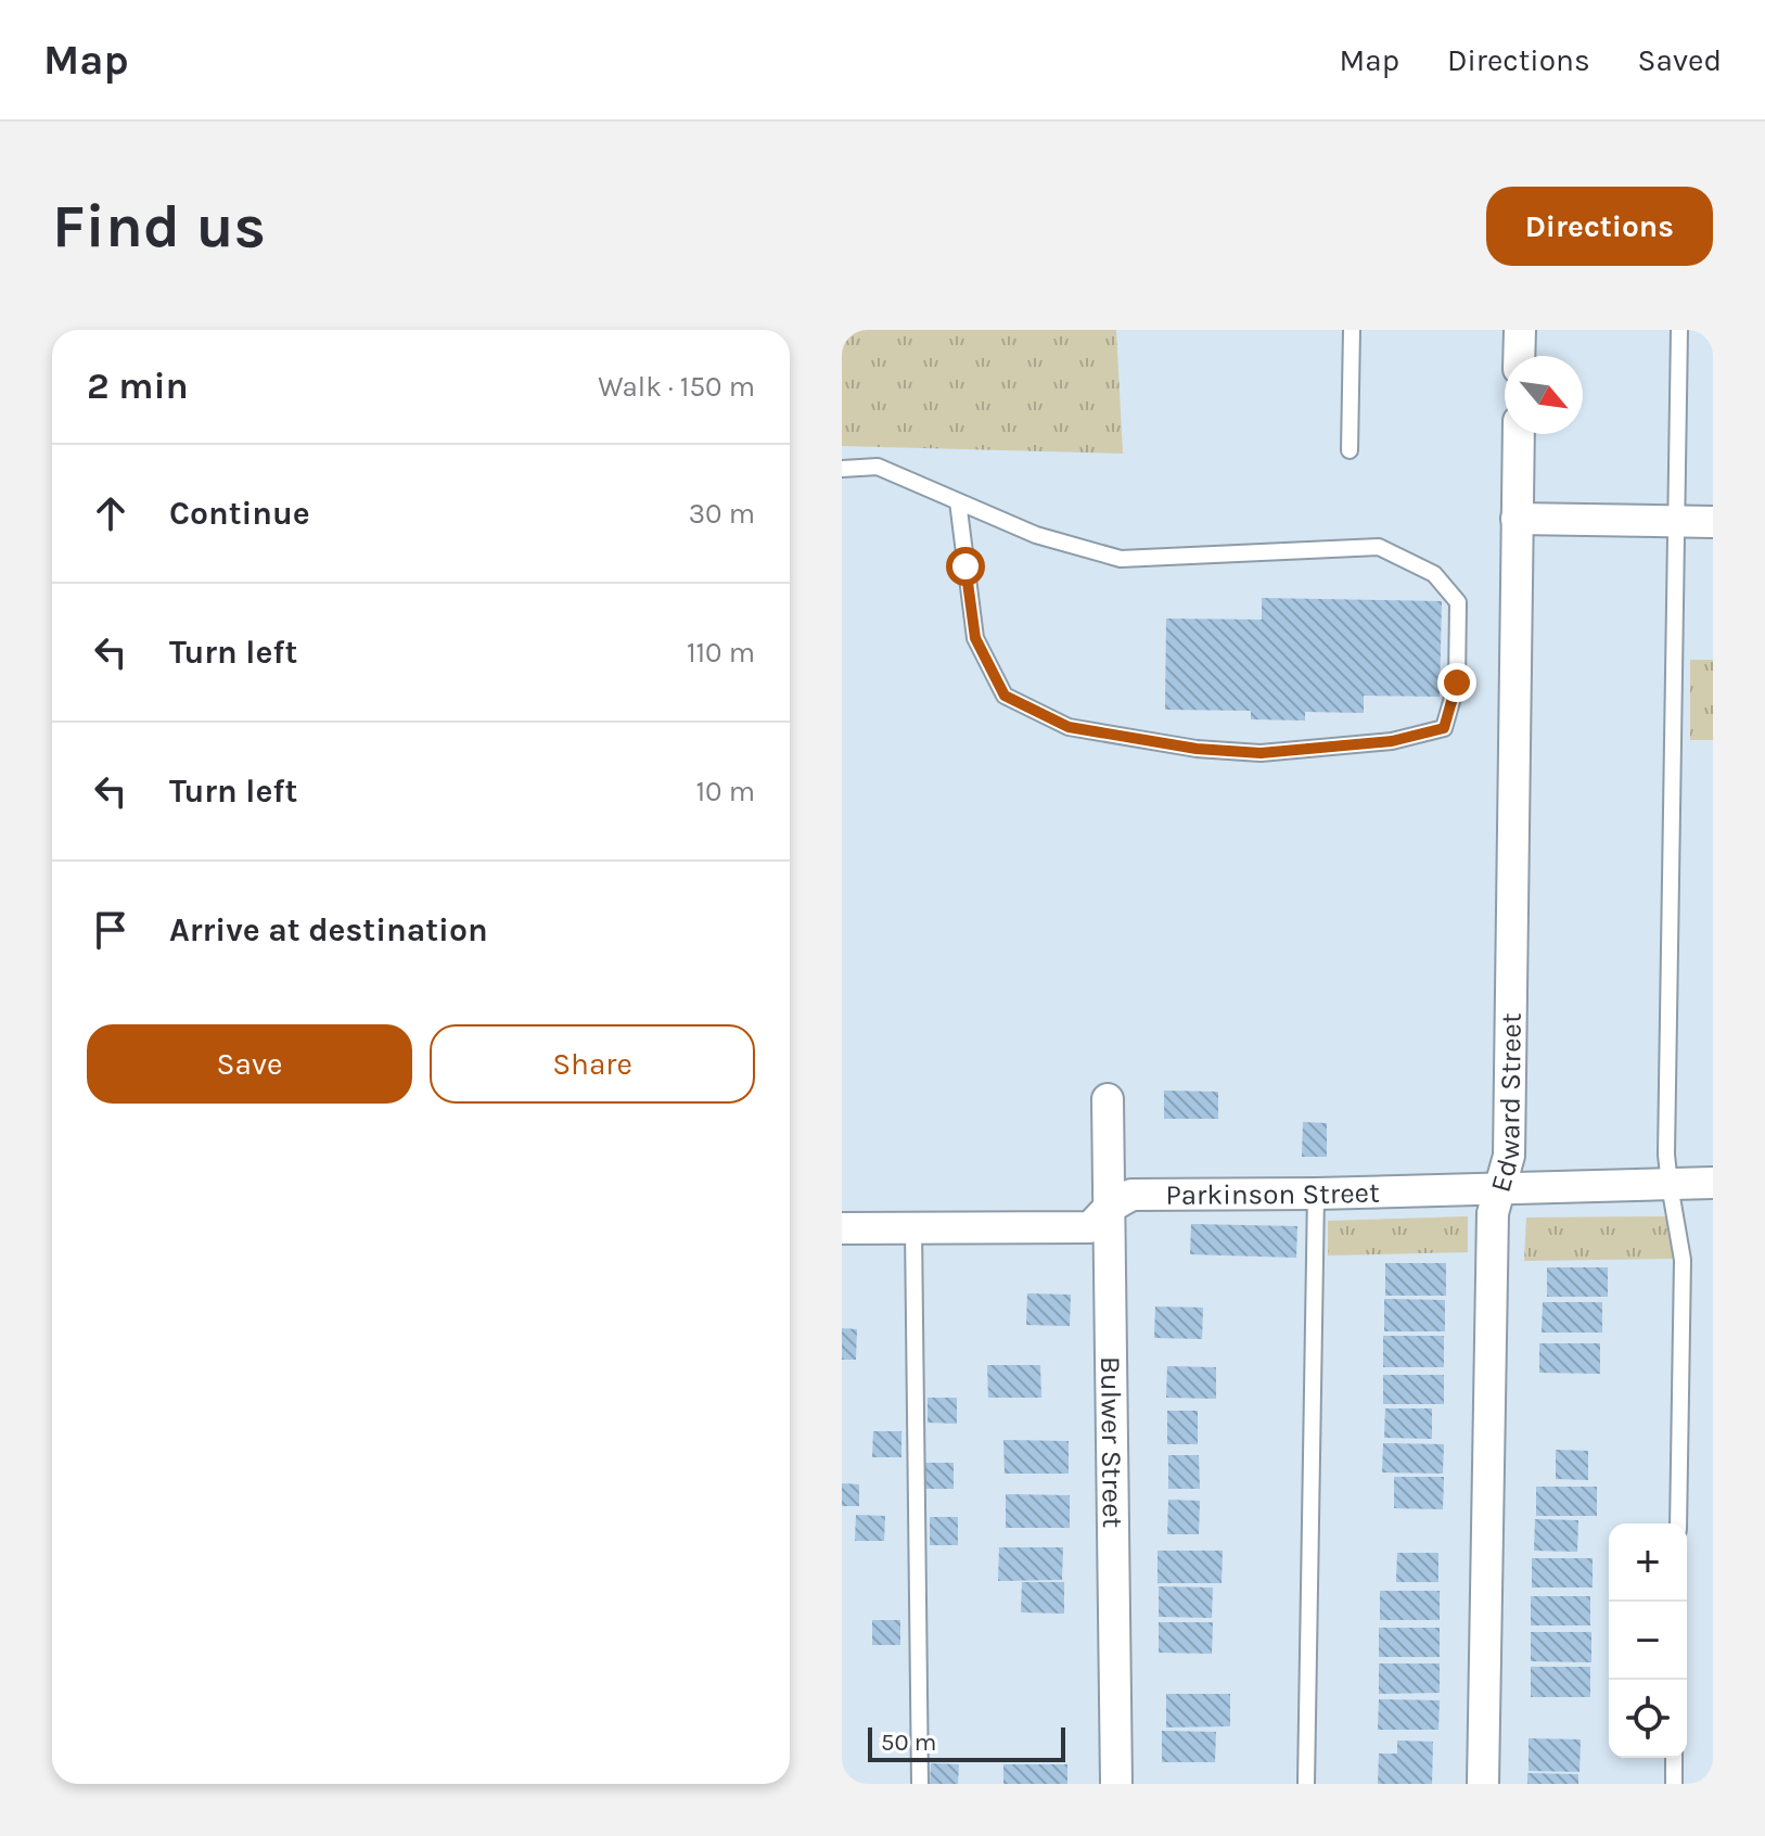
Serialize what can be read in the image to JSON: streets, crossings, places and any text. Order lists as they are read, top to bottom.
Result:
{
  "streets": {
    "street": ["Edward Street", "Parkinson Street", "Bulwer Street"]
  },
  "crossings": [
    ["Edward Street", "Parkinson Street"],
    ["Parkinson Street", "Bulwer Street"]
  ],
  "scale_bar": "50 m",
  "north": "bottom right",
  "page": {
    "header": "Map",
    "nav": ["Map", "Directions", "Saved"],
    "buttons": [
      "Directions",
      ["Save", "Share"]
    ],
    "title": "Find us",
    "heading": ["2 min", "Walk · 150 m"],
    "list": [
      ["Continue", "30 m"],
      ["Turn left", "110 m"],
      ["Turn left", "10 m"],
      "Arrive at destination"
    ],
    "map_buttons": ["+", "−"],
    "scale": "50 m"
  }
}
